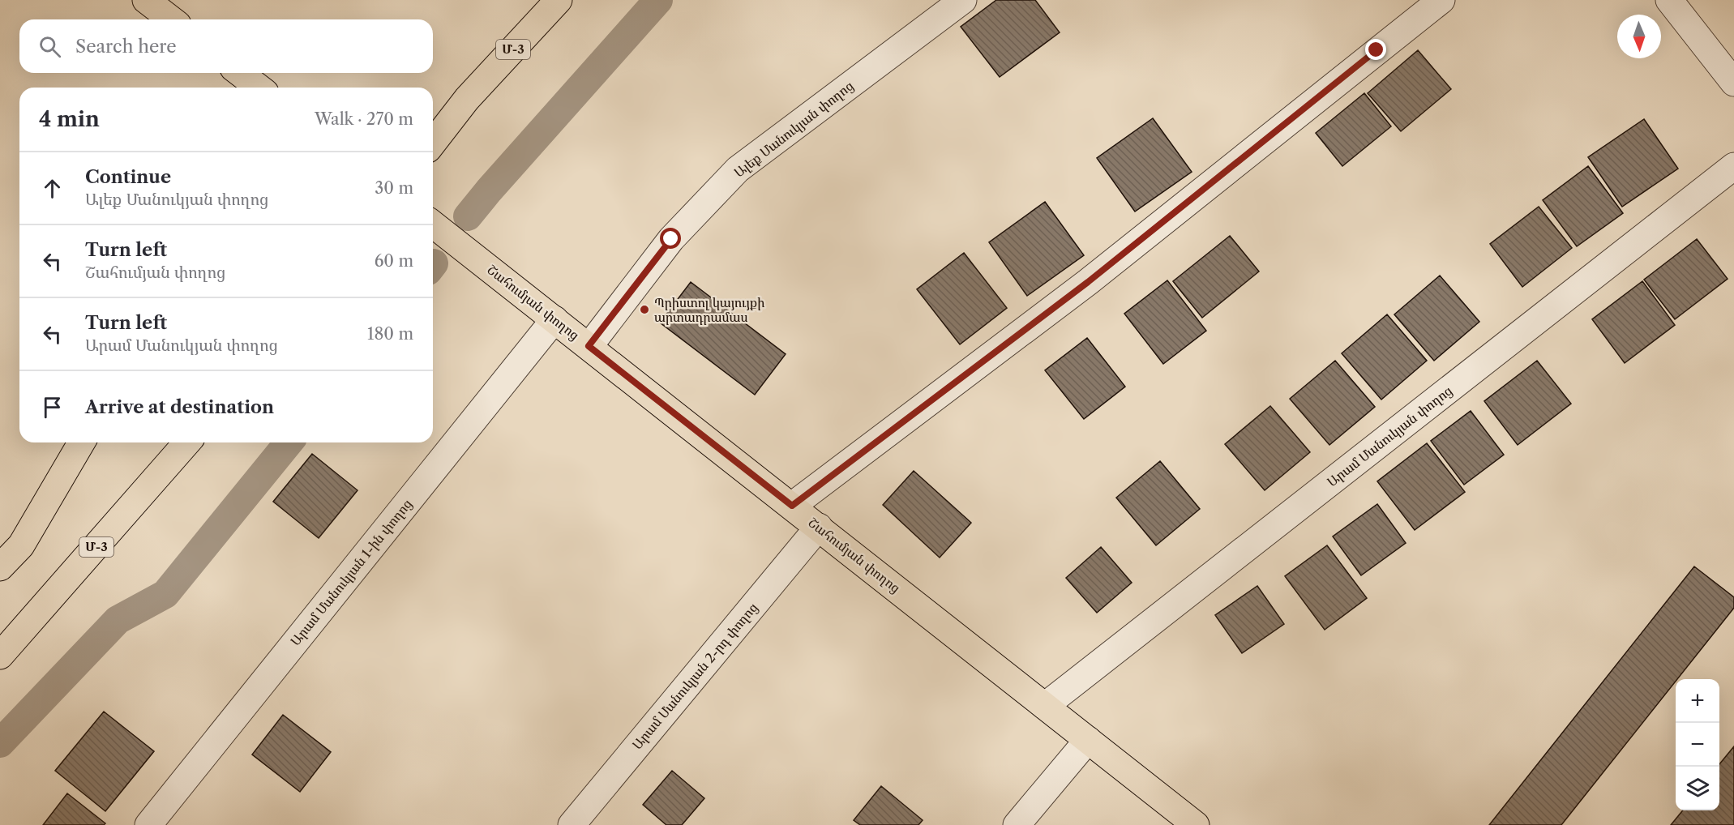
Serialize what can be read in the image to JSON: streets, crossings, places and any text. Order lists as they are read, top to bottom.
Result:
{
  "streets": {
    "main road": ["Մ-3", "Շահումյան փողոց"],
    "street": [
      "Ալեք Մանուկյան փողոց",
      "Արամ Մանուկյան փողոց",
      "Արամ Մանուկյան 1-ին փողոց",
      "Արամ Մանուկյան 2-րդ փողոց"
    ]
  },
  "crossings": [
    ["Ալեք Մանուկյան փողոց", "Շահումյան փողոց"],
    ["Շահումյան փողոց", "Արամ Մանուկյան փողոց"],
    ["Շահումյան փողոց", "Արամ Մանուկյան 1-ին փողոց"],
    ["Շահումյան փողոց", "Արամ Մանուկյան 2-րդ փողոց"]
  ],
  "places": ["Պրիստոլ կայույքի արտադրամաս"],
  "north": "bottom",
  "page": {
    "search": "Search here",
    "heading": ["4 min", "Walk · 270 m"],
    "list": [
      ["Continue", "Ալեք Մանուկյան փողոց", "30 m"],
      ["Turn left", "Շահումյան փողոց", "60 m"],
      ["Turn left", "Արամ Մանուկյան փողոց", "180 m"],
      "Arrive at destination"
    ],
    "map_buttons": ["+", "−"]
  }
}
